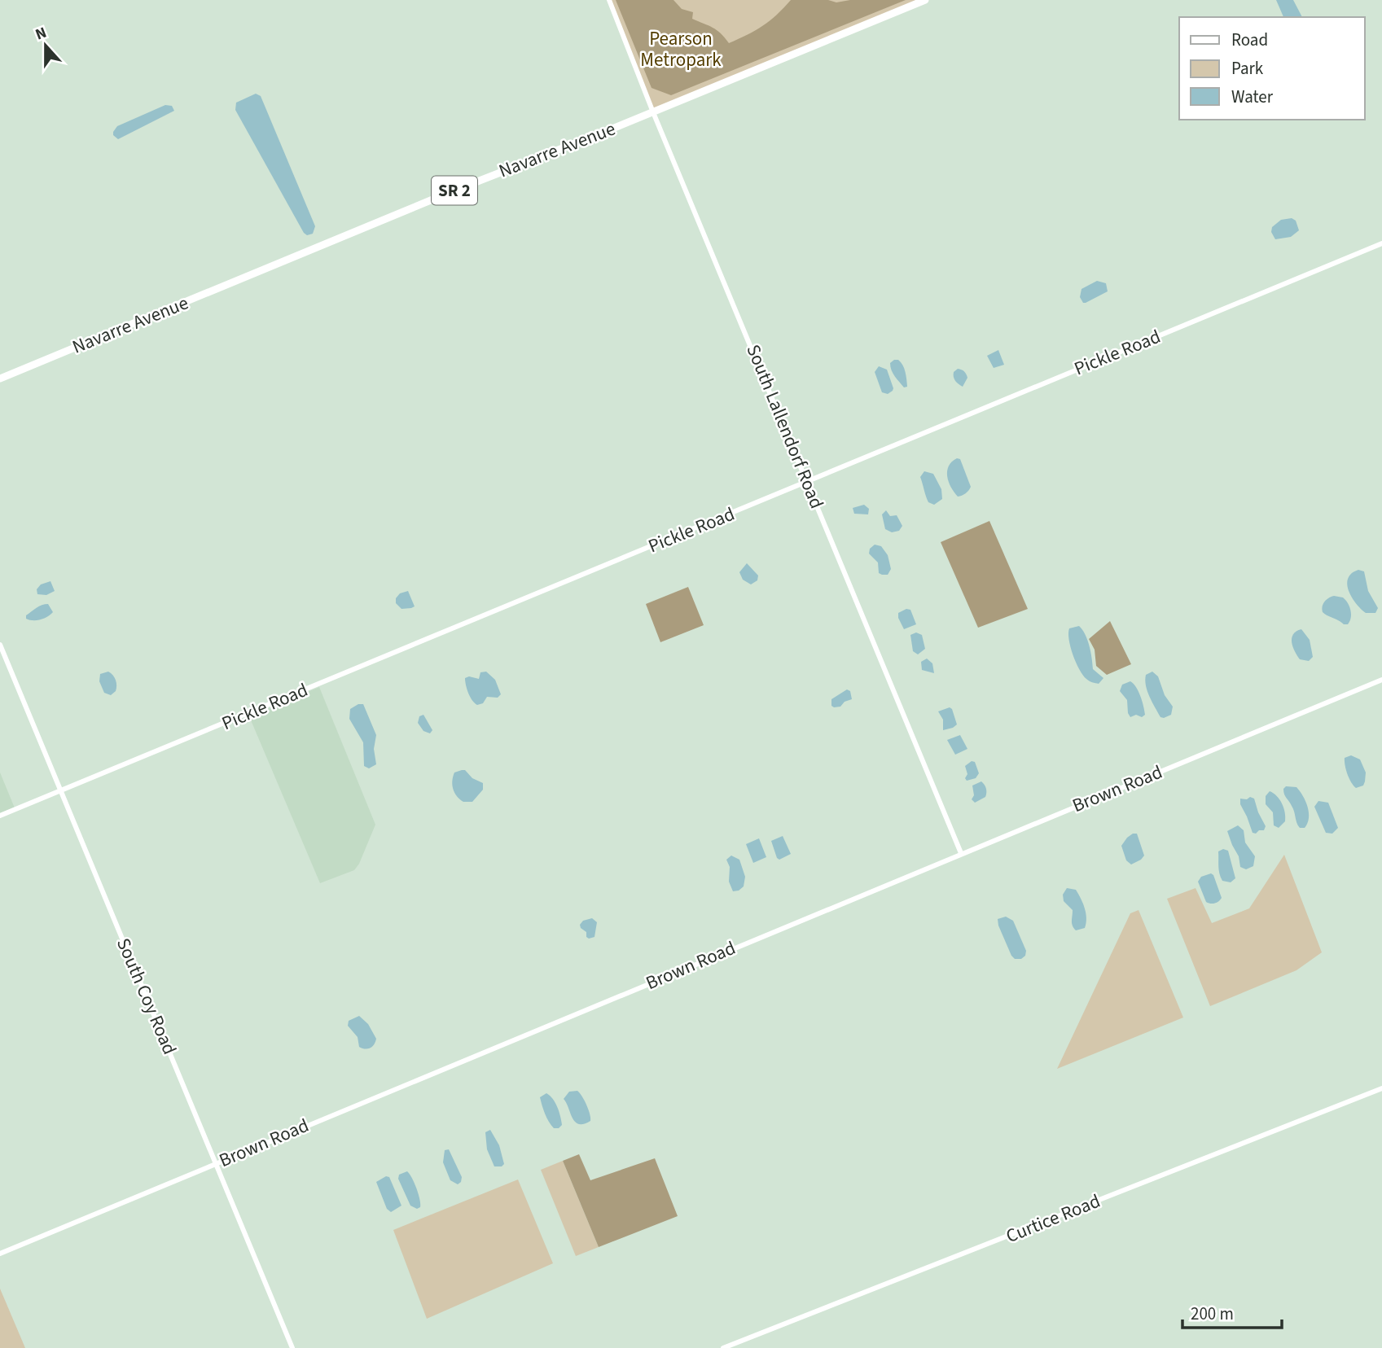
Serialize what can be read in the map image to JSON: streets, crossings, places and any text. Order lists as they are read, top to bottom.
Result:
{
  "streets": {
    "highway": ["Navarre Avenue", "SR 2"],
    "street": [
      "Pickle Road",
      "South Lallendorf Road",
      "Brown Road",
      "South Coy Road",
      "Curtice Road"
    ]
  },
  "crossings": [
    ["Navarre Avenue", "South Lallendorf Road"],
    ["Pickle Road", "South Lallendorf Road"],
    ["Pickle Road", "South Coy Road"],
    ["South Lallendorf Road", "Brown Road"],
    ["Brown Road", "South Coy Road"]
  ],
  "parks": ["Pearson Metropark"],
  "legend": ["Road", "Park", "Water"],
  "scale_bar": "200 m",
  "north": "top"
}
